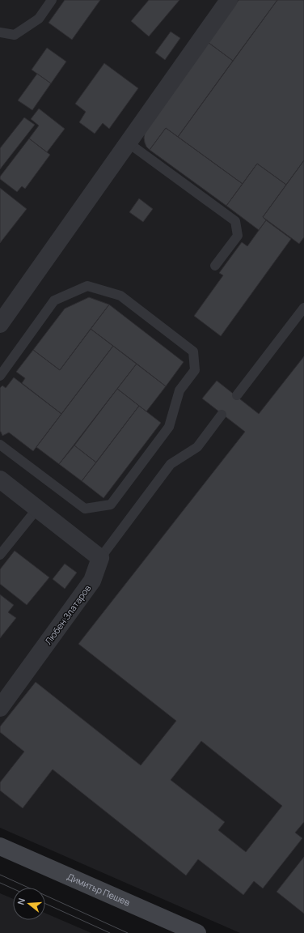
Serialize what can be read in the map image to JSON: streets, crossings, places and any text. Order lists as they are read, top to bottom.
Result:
{
  "streets": {
    "main road": ["Димитър Пешев"],
    "street": ["Любен Златаров"]
  },
  "north": "left"
}
